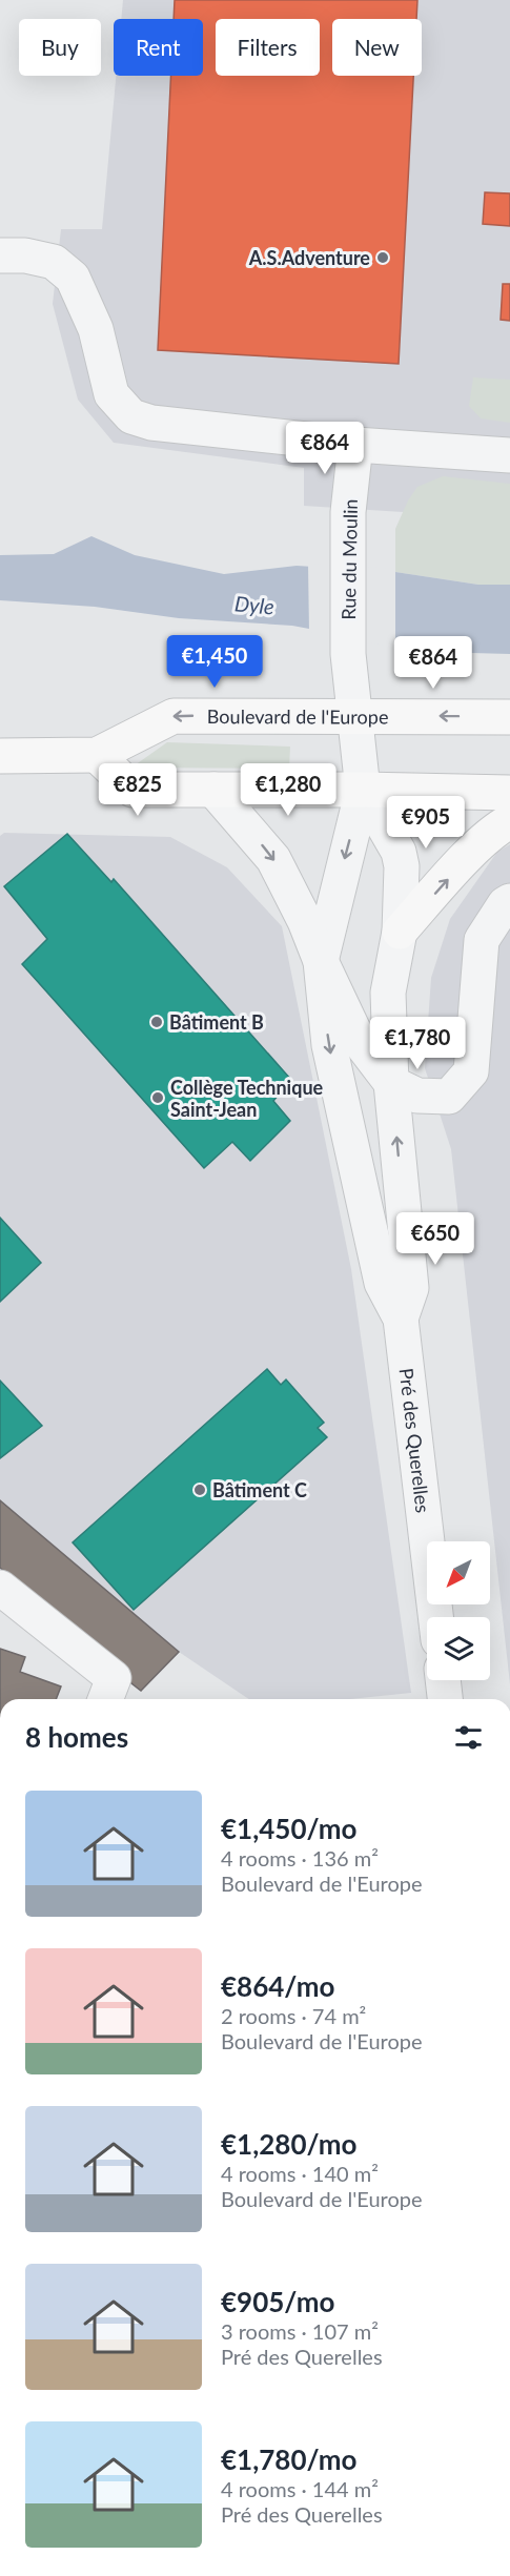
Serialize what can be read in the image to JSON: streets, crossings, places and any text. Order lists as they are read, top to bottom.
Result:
{
  "streets": {
    "main road": ["Boulevard de l'Europe"],
    "street": ["Rue du Moulin", "Pré des Querelles"]
  },
  "crossings": [
    ["Rue du Moulin", "Boulevard de l'Europe"],
    ["Rue du Moulin", "Pré des Querelles"],
    ["Boulevard de l'Europe", "Pré des Querelles"]
  ],
  "water": ["Dyle"],
  "places": [
    "A.S.Adventure",
    "Bâtiment B",
    "Collège Technique Saint-Jean",
    "Bâtiment C"
  ],
  "north": "bottom left",
  "page": {
    "chip": [
      "Buy",
      "Rent",
      "Filters",
      "New"
    ],
    "price": [
      "€864",
      "€1,450",
      "€864",
      "€825",
      "€1,280",
      "€905",
      "€1,780",
      "€650"
    ],
    "heading": "8 homes",
    "list": [
      {
        "name": "€1,450/mo",
        "note": "4 rooms · 136 m² · Boulevard de l'Europe"
      },
      {
        "name": "€864/mo",
        "note": "2 rooms · 74 m² · Boulevard de l'Europe"
      },
      {
        "name": "€1,280/mo",
        "note": "4 rooms · 140 m² · Boulevard de l'Europe"
      },
      {
        "name": "€905/mo",
        "note": "3 rooms · 107 m² · Pré des Querelles"
      },
      {
        "name": "€1,780/mo",
        "note": "4 rooms · 144 m² · Pré des Querelles"
      }
    ]
  }
}
